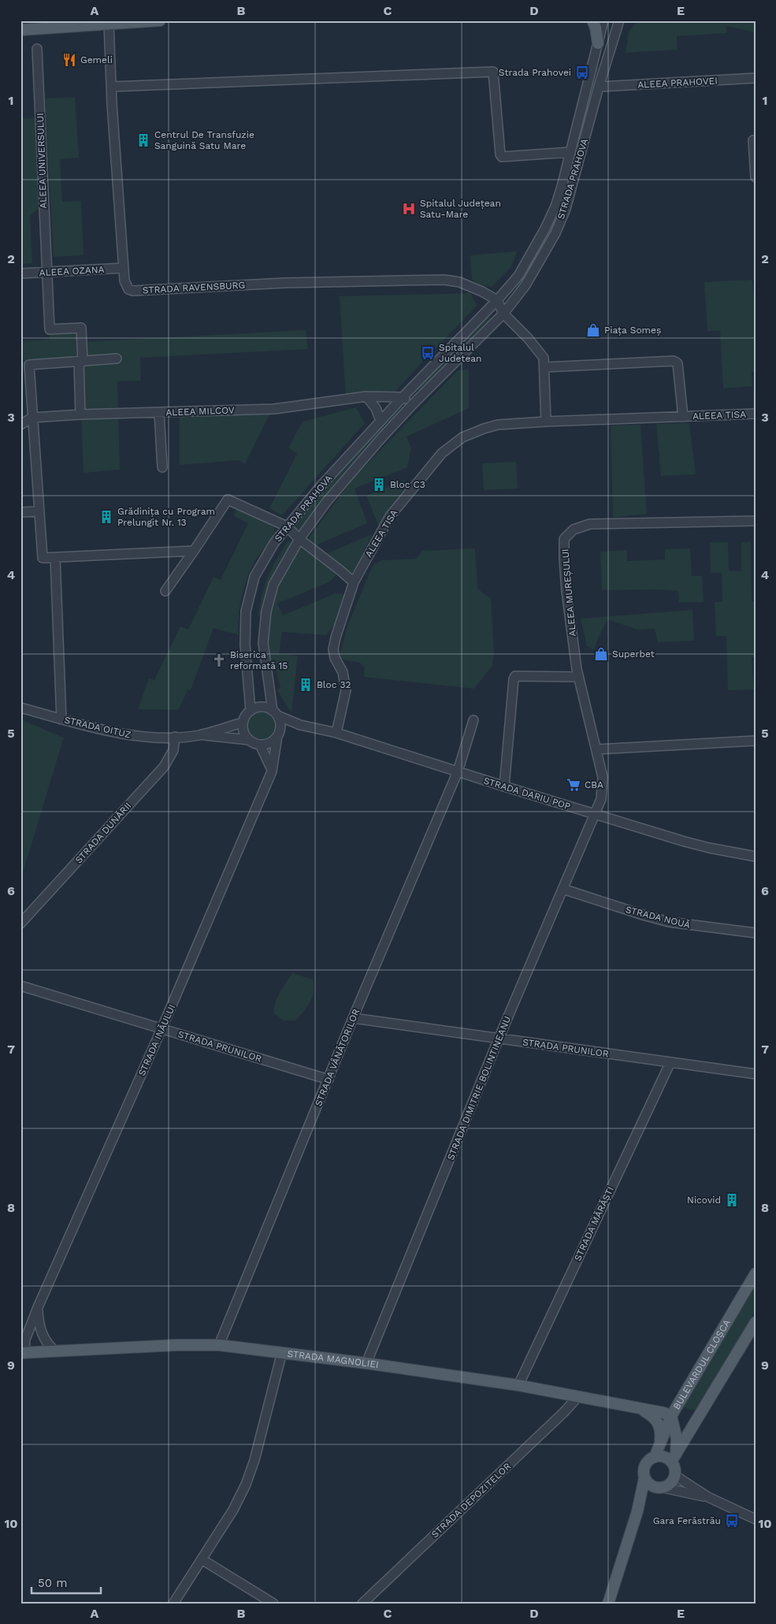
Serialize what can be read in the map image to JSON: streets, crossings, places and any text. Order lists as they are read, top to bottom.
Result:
{
  "streets": {
    "main road": ["STRADA MAGNOLIEI", "BULEVARDUL CLOȘCA"],
    "street": [
      "ALEEA PRAHOVEI",
      "ALEEA UNIVERSULUI",
      "STRADA PRAHOVA",
      "ALEEA OZANA",
      "STRADA RAVENSBURG",
      "ALEEA MILCOV",
      "ALEEA TISA",
      "ALEEA MUREȘULUI",
      "STRADA OITUZ",
      "STRADA DARIU POP",
      "STRADA DUNĂRII",
      "STRADA NOUĂ",
      "STRADA INĂULUI",
      "STRADA PRUNILOR",
      "STRADA VÂNĂTORILOR",
      "STRADA DIMITRIE BOLINTINEANU",
      "STRADA MĂRĂȘTI",
      "STRADA DEPOZITELOR"
    ]
  },
  "crossings": [
    ["ALEEA PRAHOVEI", "STRADA PRAHOVA"],
    ["ALEEA UNIVERSULUI", "ALEEA OZANA"],
    ["STRADA PRAHOVA", "STRADA RAVENSBURG"],
    ["STRADA PRAHOVA", "ALEEA MILCOV"],
    ["STRADA PRAHOVA", "STRADA OITUZ"],
    ["STRADA PRAHOVA", "STRADA DARIU POP"],
    ["STRADA PRAHOVA", "STRADA INĂULUI"],
    ["ALEEA OZANA", "STRADA RAVENSBURG"],
    ["ALEEA TISA", "STRADA DARIU POP"],
    ["ALEEA MUREȘULUI", "STRADA DARIU POP"],
    ["ALEEA MUREȘULUI", "STRADA DIMITRIE BOLINTINEANU"],
    ["STRADA OITUZ", "STRADA DARIU POP"],
    ["STRADA OITUZ", "STRADA DUNĂRII"],
    ["STRADA OITUZ", "STRADA INĂULUI"],
    ["STRADA DARIU POP", "STRADA INĂULUI"],
    ["STRADA DARIU POP", "STRADA VÂNĂTORILOR"],
    ["STRADA DARIU POP", "STRADA DIMITRIE BOLINTINEANU"],
    ["STRADA NOUĂ", "STRADA DIMITRIE BOLINTINEANU"],
    ["STRADA INĂULUI", "STRADA PRUNILOR"],
    ["STRADA INĂULUI", "STRADA MAGNOLIEI"],
    ["STRADA PRUNILOR", "STRADA VÂNĂTORILOR"],
    ["STRADA PRUNILOR", "STRADA DIMITRIE BOLINTINEANU"],
    ["STRADA PRUNILOR", "STRADA MĂRĂȘTI"],
    ["STRADA VÂNĂTORILOR", "STRADA MAGNOLIEI"],
    ["STRADA DIMITRIE BOLINTINEANU", "STRADA MAGNOLIEI"],
    ["STRADA MĂRĂȘTI", "STRADA MAGNOLIEI"],
    ["STRADA MAGNOLIEI", "BULEVARDUL CLOȘCA"],
    ["STRADA MAGNOLIEI", "STRADA DEPOZITELOR"]
  ],
  "places": {
    "restaurant": ["Gemeli"],
    "bus stop": ["Strada Prahovei", "Spitalul Judetean", "Gara Ferăstrău"],
    "building": [
      "Centrul De Transfuzie Sanguină Satu Mare",
      "Bloc C3",
      "Grădinița cu Program Prelungit Nr. 13",
      "Bloc 32",
      "Nicovid"
    ],
    "hospital": ["Spitalul Județean Satu-Mare"],
    "shop": ["Piața Someș", "Superbet"],
    "church": ["Biserica reformată 15"],
    "supermarket": ["CBA"]
  },
  "scale_bar": "50 m",
  "grid": {
    "columns": [
      "A",
      "B",
      "C",
      "D",
      "E"
    ],
    "rows": [
      "1",
      "2",
      "3",
      "4",
      "5",
      "6",
      "7",
      "8",
      "9",
      "10"
    ]
  }
}
